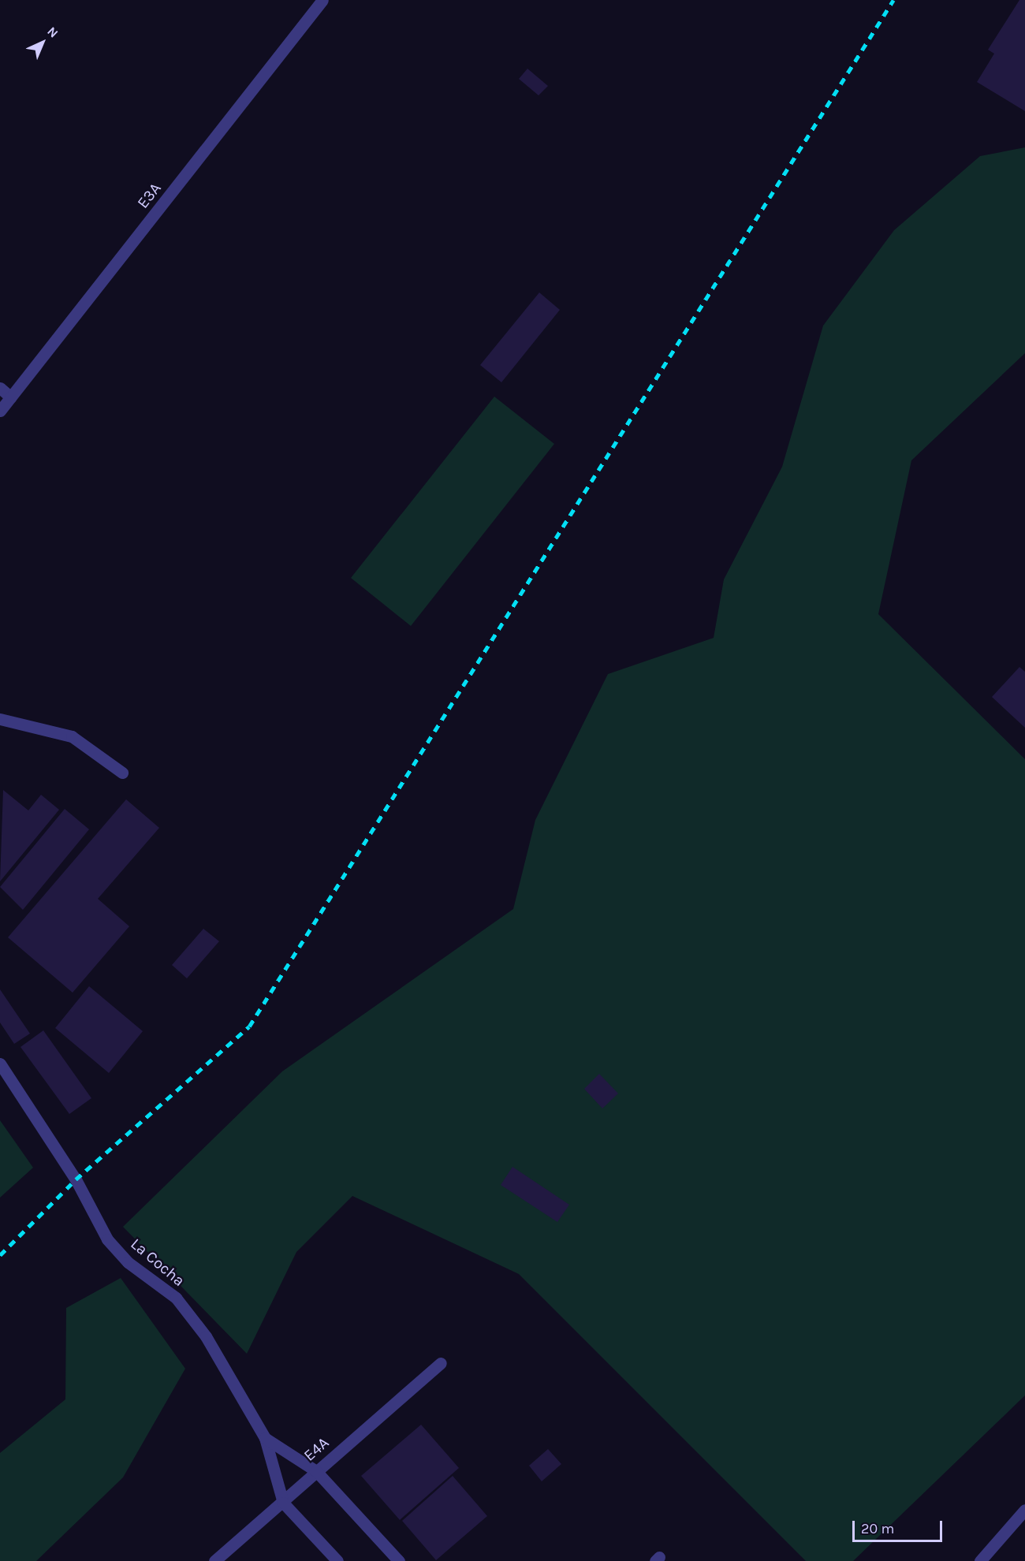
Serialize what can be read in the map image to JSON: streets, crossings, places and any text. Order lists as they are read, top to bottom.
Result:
{
  "streets": {
    "street": ["E3A", "La Cocha", "E4A"]
  },
  "crossings": [
    ["La Cocha", "E4A"]
  ],
  "scale_bar": "20 m",
  "north": "top right"
}
